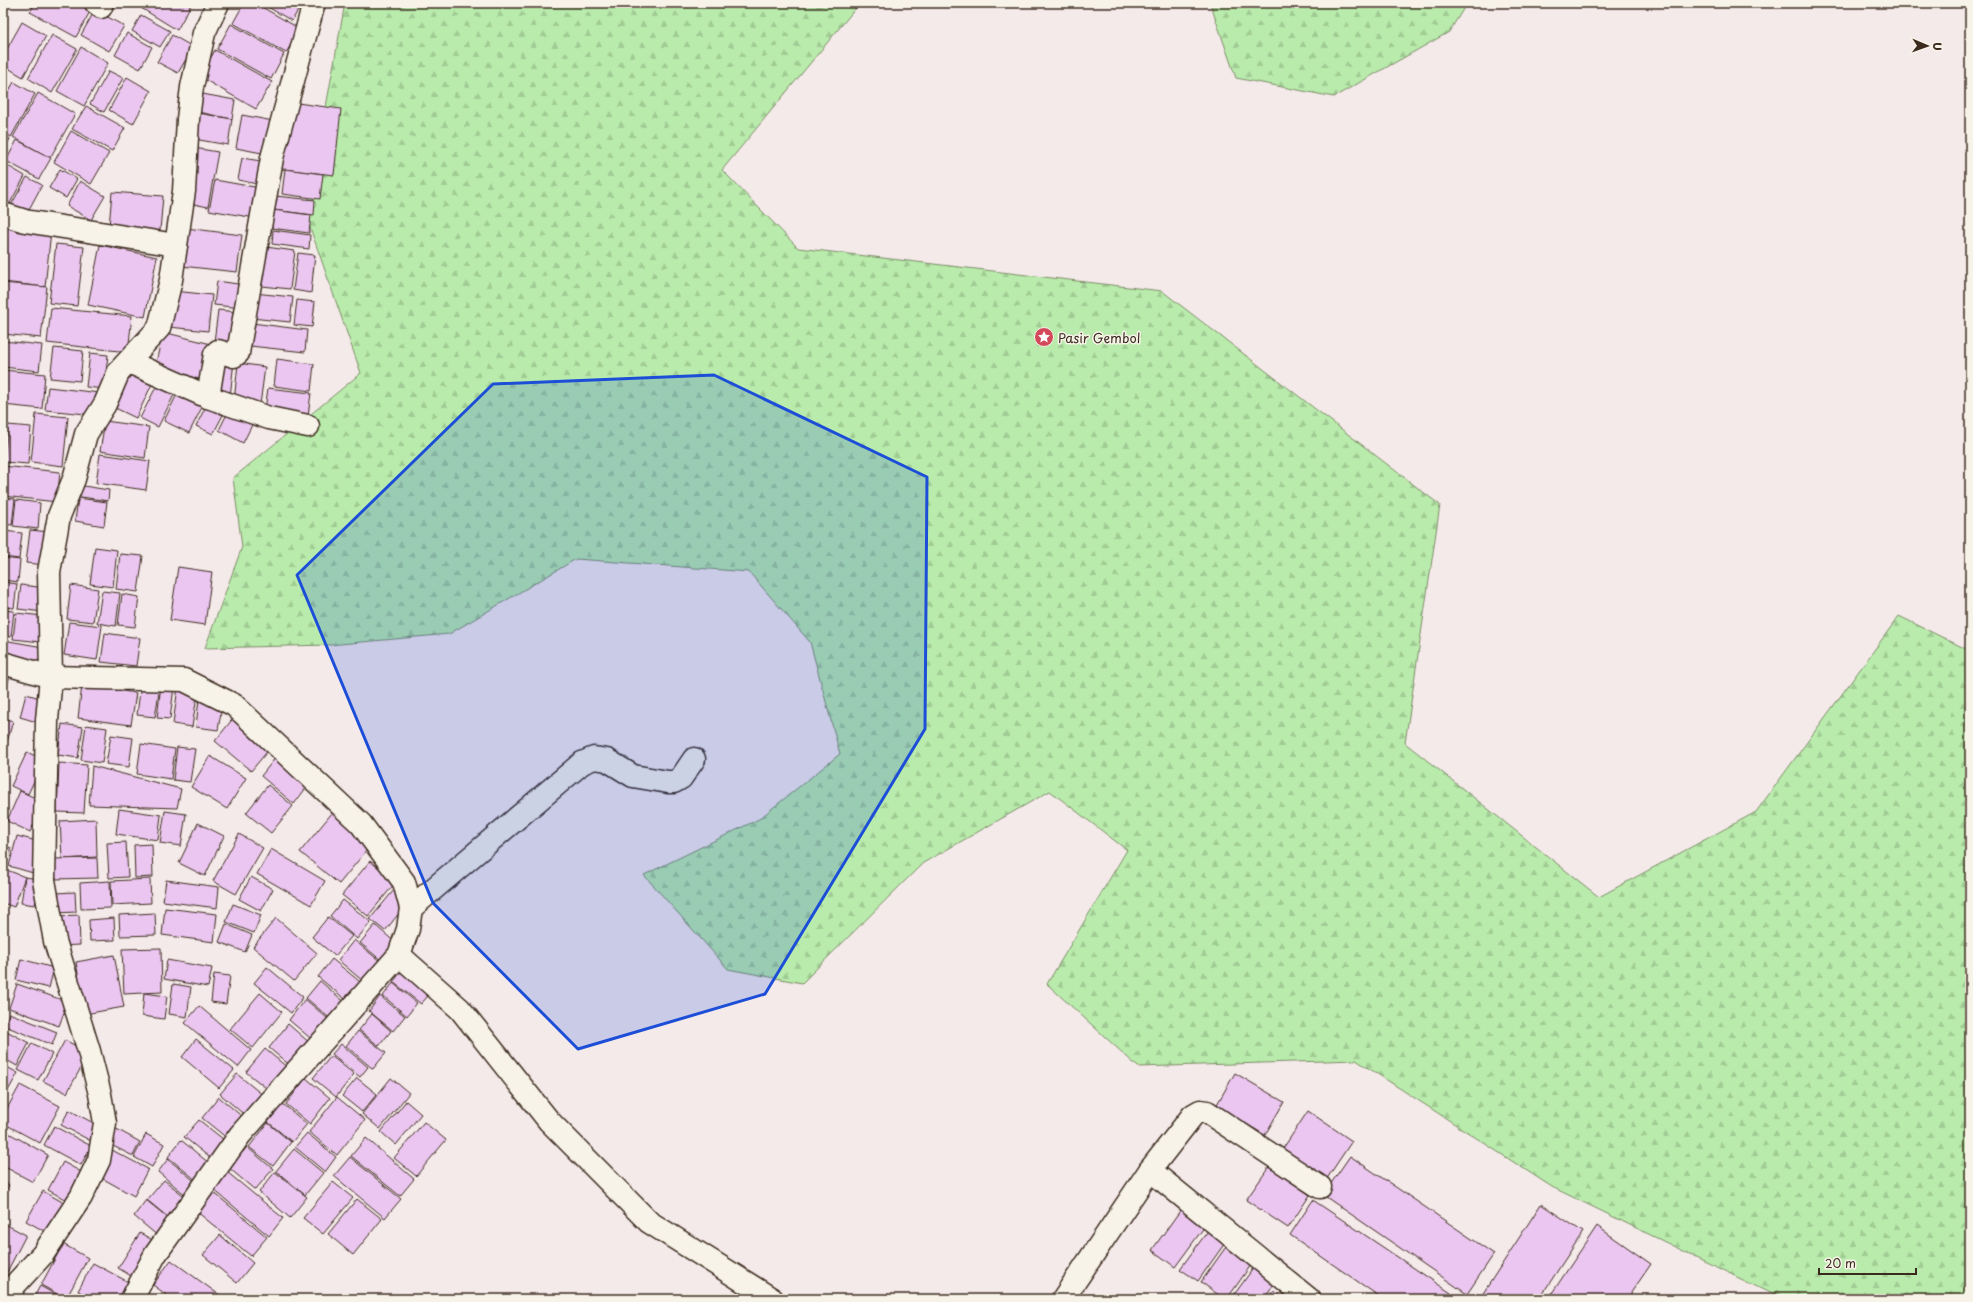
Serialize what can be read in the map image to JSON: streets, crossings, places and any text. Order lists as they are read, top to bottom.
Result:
{
  "places": {
    "place": ["Pasir Gembol"]
  },
  "scale_bar": "20 m",
  "north": "right"
}
